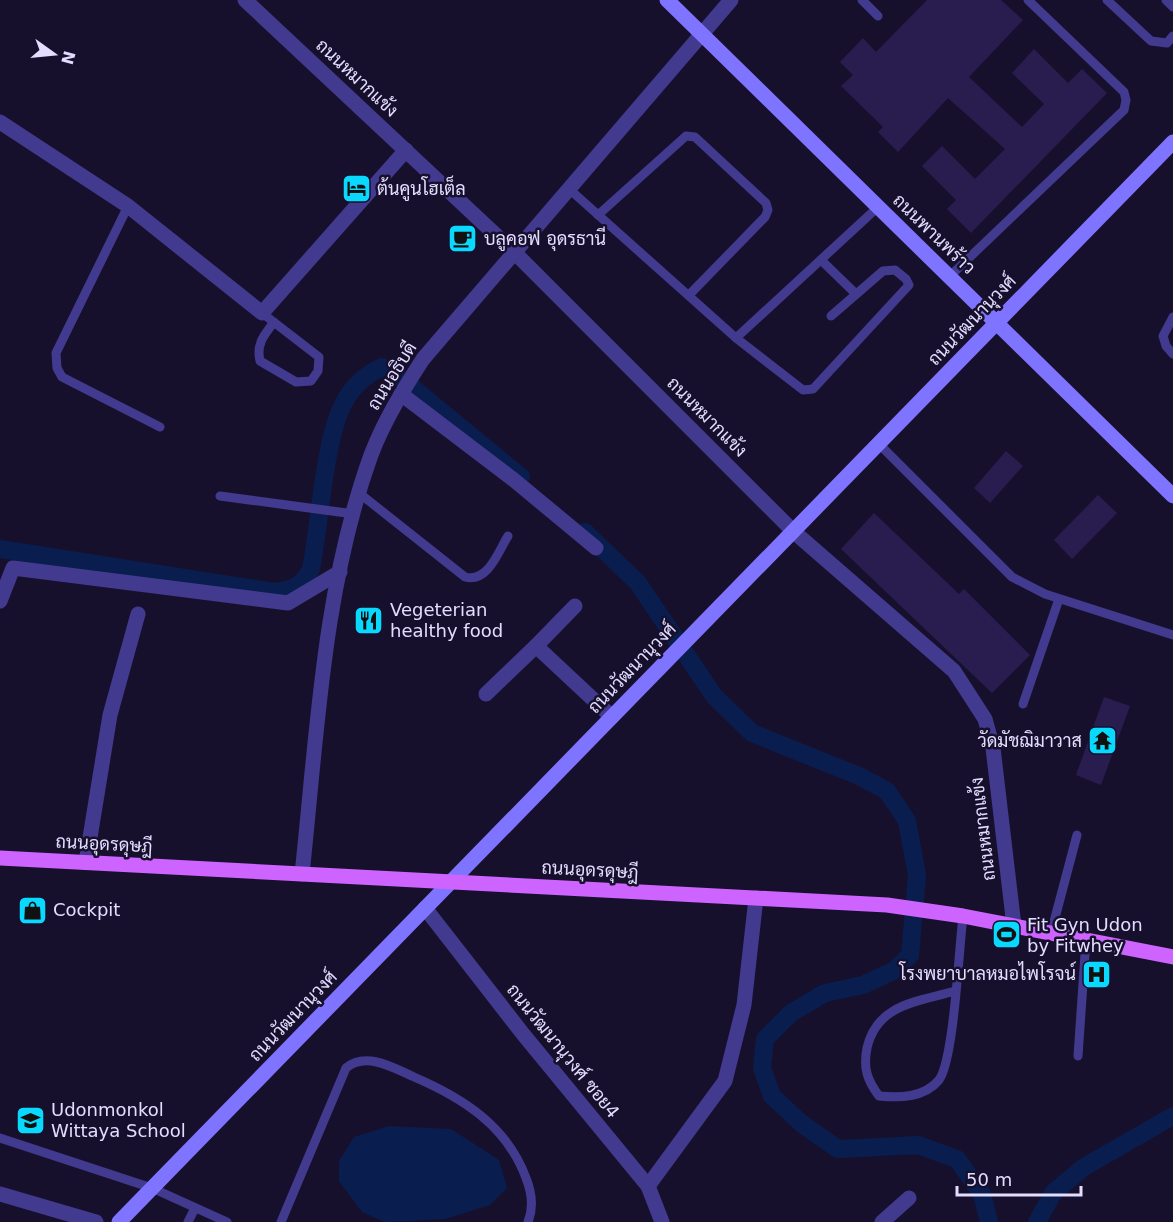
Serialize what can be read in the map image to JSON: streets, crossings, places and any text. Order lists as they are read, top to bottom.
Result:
{
  "streets": {
    "main road": ["ถนนอุดรดุษฎี"],
    "street": [
      "ถนนหมากแข้ง",
      "ถนนพานพร้าว",
      "ถนนวัฒนานุวงศ์",
      "ถนนอธิบดี",
      "ถนนวัฒนานุวงศ์ ซอย4"
    ]
  },
  "crossings": [
    ["ถนนหมากแข้ง", "ถนนวัฒนานุวงศ์"],
    ["ถนนหมากแข้ง", "ถนนอธิบดี"],
    ["ถนนหมากแข้ง", "ถนนอุดรดุษฎี"],
    ["ถนนพานพร้าว", "ถนนวัฒนานุวงศ์"],
    ["ถนนพานพร้าว", "ถนนอธิบดี"],
    ["ถนนวัฒนานุวงศ์", "ถนนอุดรดุษฎี"],
    ["ถนนวัฒนานุวงศ์", "ถนนวัฒนานุวงศ์ ซอย4"],
    ["ถนนอธิบดี", "ถนนอุดรดุษฎี"]
  ],
  "places": {
    "hotel": ["ต้นคูนโฮเต็ล"],
    "cafe": ["บลูคอฟ อุดรธานี"],
    "restaurant": ["Vegeterian healthy food"],
    "temple": ["วัดมัชฌิมาวาส"],
    "shop": ["Cockpit"],
    "sports": ["Fit Gyn Udon by Fitwhey"],
    "hospital": ["โรงพยาบาลหมอไพโรจน์"],
    "school or university": ["Udonmonkol Wittaya School"]
  },
  "scale_bar": "50 m",
  "north": "right"
}
